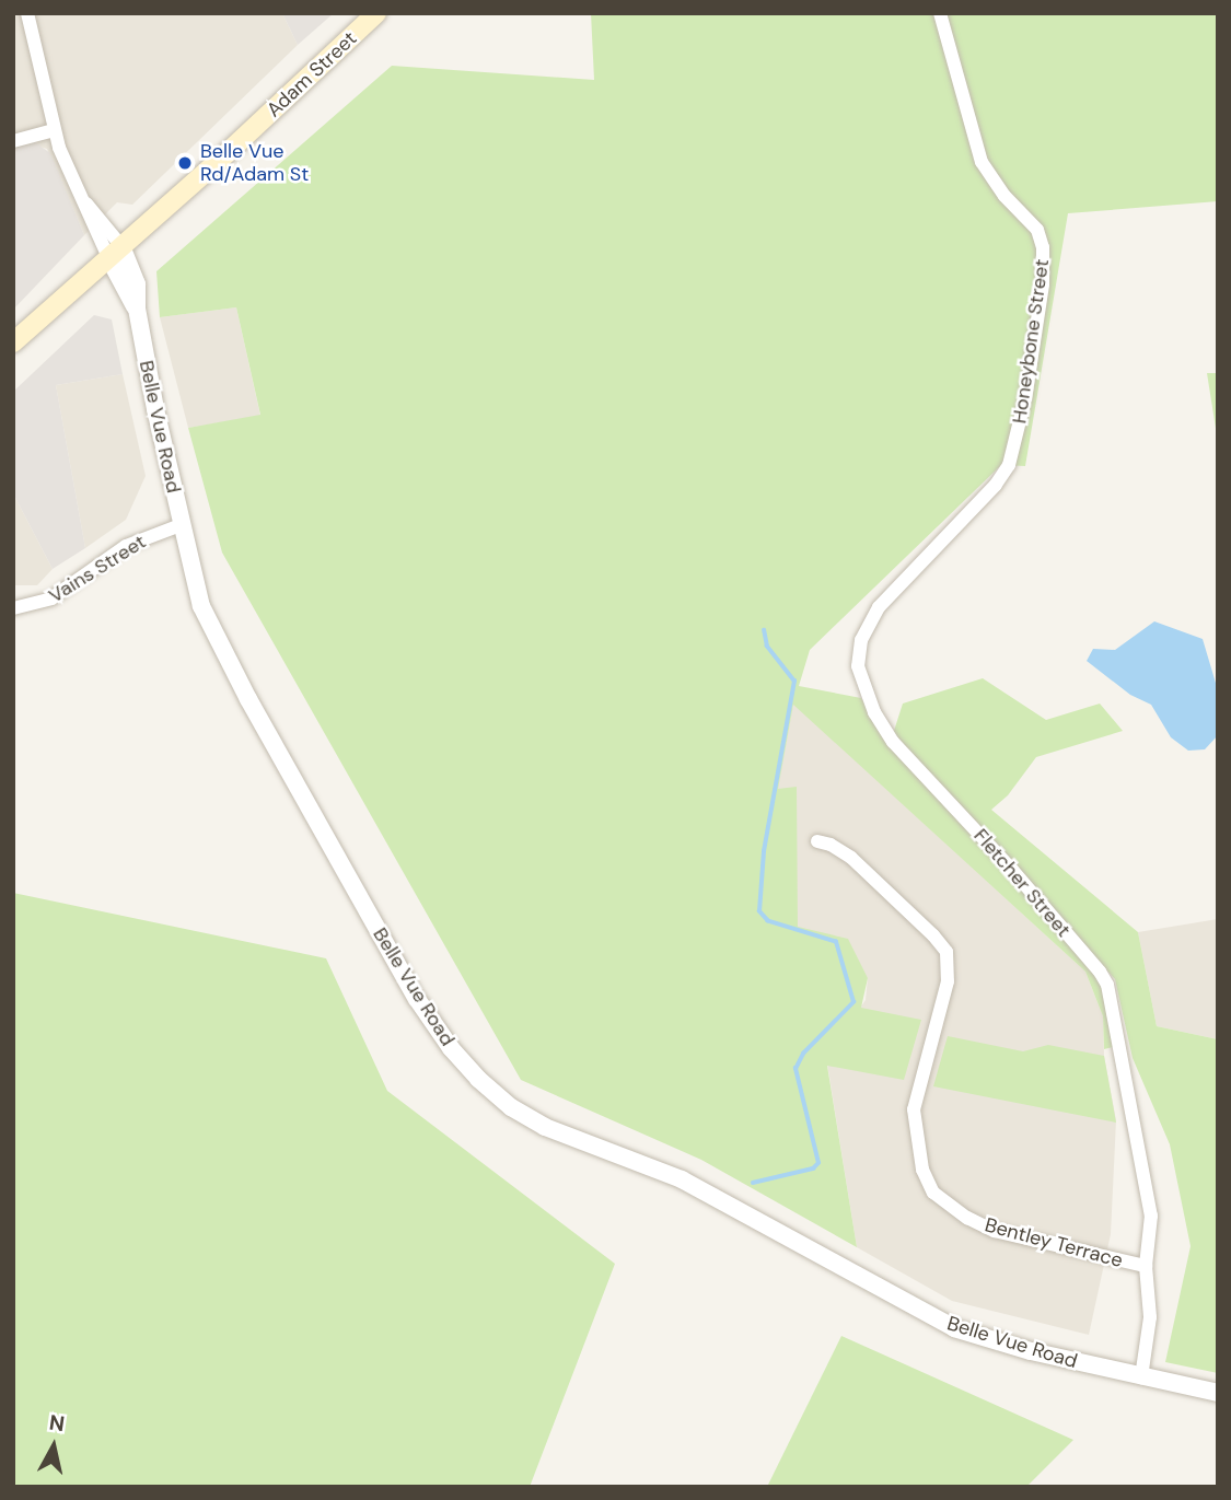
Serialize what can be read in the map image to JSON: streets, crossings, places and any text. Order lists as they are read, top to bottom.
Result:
{
  "streets": {
    "main road": ["Adam Street"],
    "street": [
      "Honeybone Street",
      "Belle Vue Road",
      "Vains Street",
      "Fletcher Street",
      "Bentley Terrace"
    ]
  },
  "crossings": [
    ["Adam Street", "Belle Vue Road"],
    ["Honeybone Street", "Fletcher Street"],
    ["Belle Vue Road", "Vains Street"],
    ["Belle Vue Road", "Fletcher Street"],
    ["Fletcher Street", "Bentley Terrace"]
  ],
  "places": ["Belle Vue Rd/Adam St"],
  "north": "top"
}
